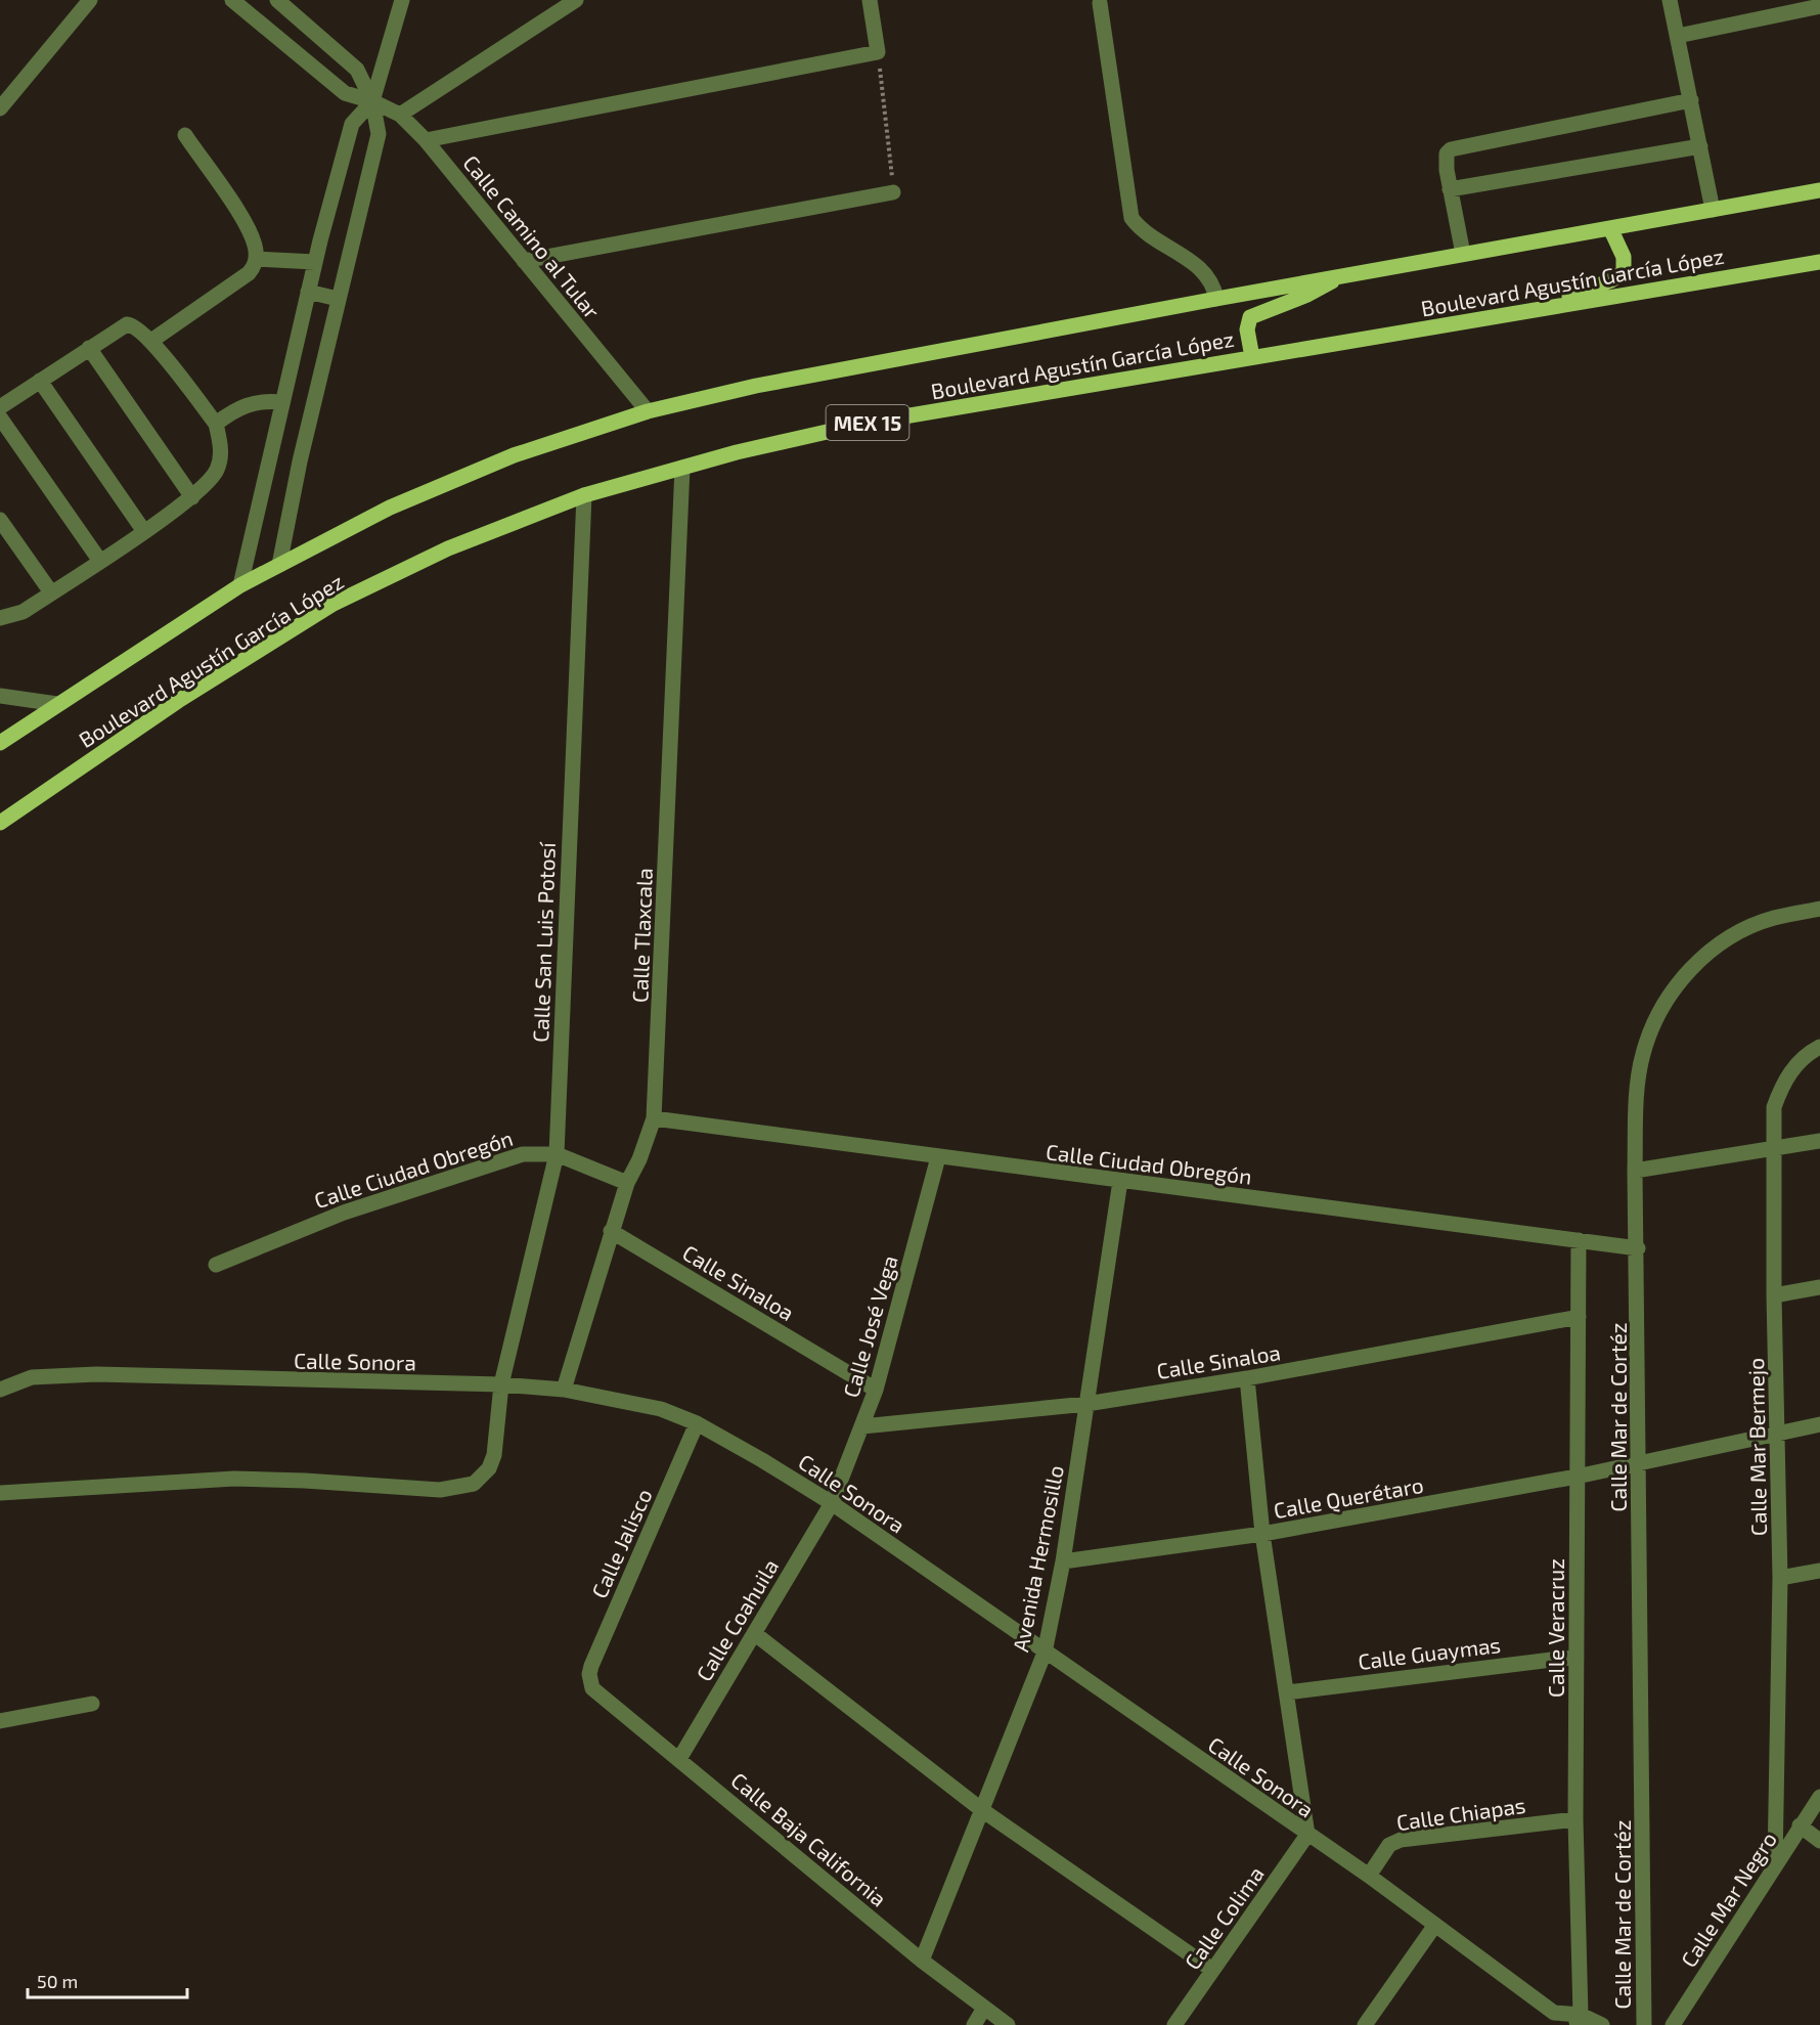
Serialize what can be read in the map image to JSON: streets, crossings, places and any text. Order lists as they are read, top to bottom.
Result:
{
  "streets": {
    "main road": ["Boulevard Agustín García López", "MEX 15"],
    "street": [
      "Calle Camino al Tular",
      "Calle Tlaxcala",
      "Calle San Luis Potosí",
      "Calle Ciudad Obregón",
      "Calle Sinaloa",
      "Calle José Vega",
      "Calle Sonora",
      "Calle Mar de Cortéz",
      "Calle Mar Bermejo",
      "Calle Querétaro",
      "Calle Jalisco",
      "Avenida Hermosillo",
      "Calle Coahuila",
      "Calle Veracruz",
      "Calle Guaymas",
      "Calle Chiapas",
      "Calle Baja California",
      "Calle Mar Negro",
      "Calle Colima"
    ]
  },
  "crossings": [
    ["Calle Camino al Tular", "Boulevard Agustín García López"],
    ["Boulevard Agustín García López", "Calle Tlaxcala"],
    ["Boulevard Agustín García López", "Calle San Luis Potosí"],
    ["Calle Tlaxcala", "Calle Ciudad Obregón"],
    ["Calle Tlaxcala", "Calle Sinaloa"],
    ["Calle Tlaxcala", "Calle Sonora"],
    ["Calle San Luis Potosí", "Calle Ciudad Obregón"],
    ["Calle San Luis Potosí", "Calle Sonora"],
    ["Calle Ciudad Obregón", "Calle José Vega"],
    ["Calle Ciudad Obregón", "Calle Mar de Cortéz"],
    ["Calle Ciudad Obregón", "Avenida Hermosillo"],
    ["Calle Ciudad Obregón", "Calle Veracruz"],
    ["Calle Sinaloa", "Calle José Vega"],
    ["Calle Sinaloa", "Avenida Hermosillo"],
    ["Calle Sinaloa", "Calle Veracruz"],
    ["Calle José Vega", "Calle Sonora"],
    ["Calle José Vega", "Calle Coahuila"],
    ["Calle Sonora", "Calle Jalisco"],
    ["Calle Sonora", "Avenida Hermosillo"],
    ["Calle Sonora", "Calle Coahuila"],
    ["Calle Sonora", "Calle Veracruz"],
    ["Calle Sonora", "Calle Chiapas"],
    ["Calle Sonora", "Calle Colima"],
    ["Calle Mar de Cortéz", "Calle Querétaro"],
    ["Calle Mar Bermejo", "Calle Querétaro"],
    ["Calle Mar Bermejo", "Calle Mar Negro"],
    ["Calle Querétaro", "Avenida Hermosillo"],
    ["Calle Querétaro", "Calle Veracruz"],
    ["Calle Jalisco", "Calle Baja California"],
    ["Avenida Hermosillo", "Calle Baja California"],
    ["Calle Coahuila", "Calle Baja California"],
    ["Calle Veracruz", "Calle Guaymas"],
    ["Calle Veracruz", "Calle Chiapas"]
  ],
  "scale_bar": "50 m"
}
